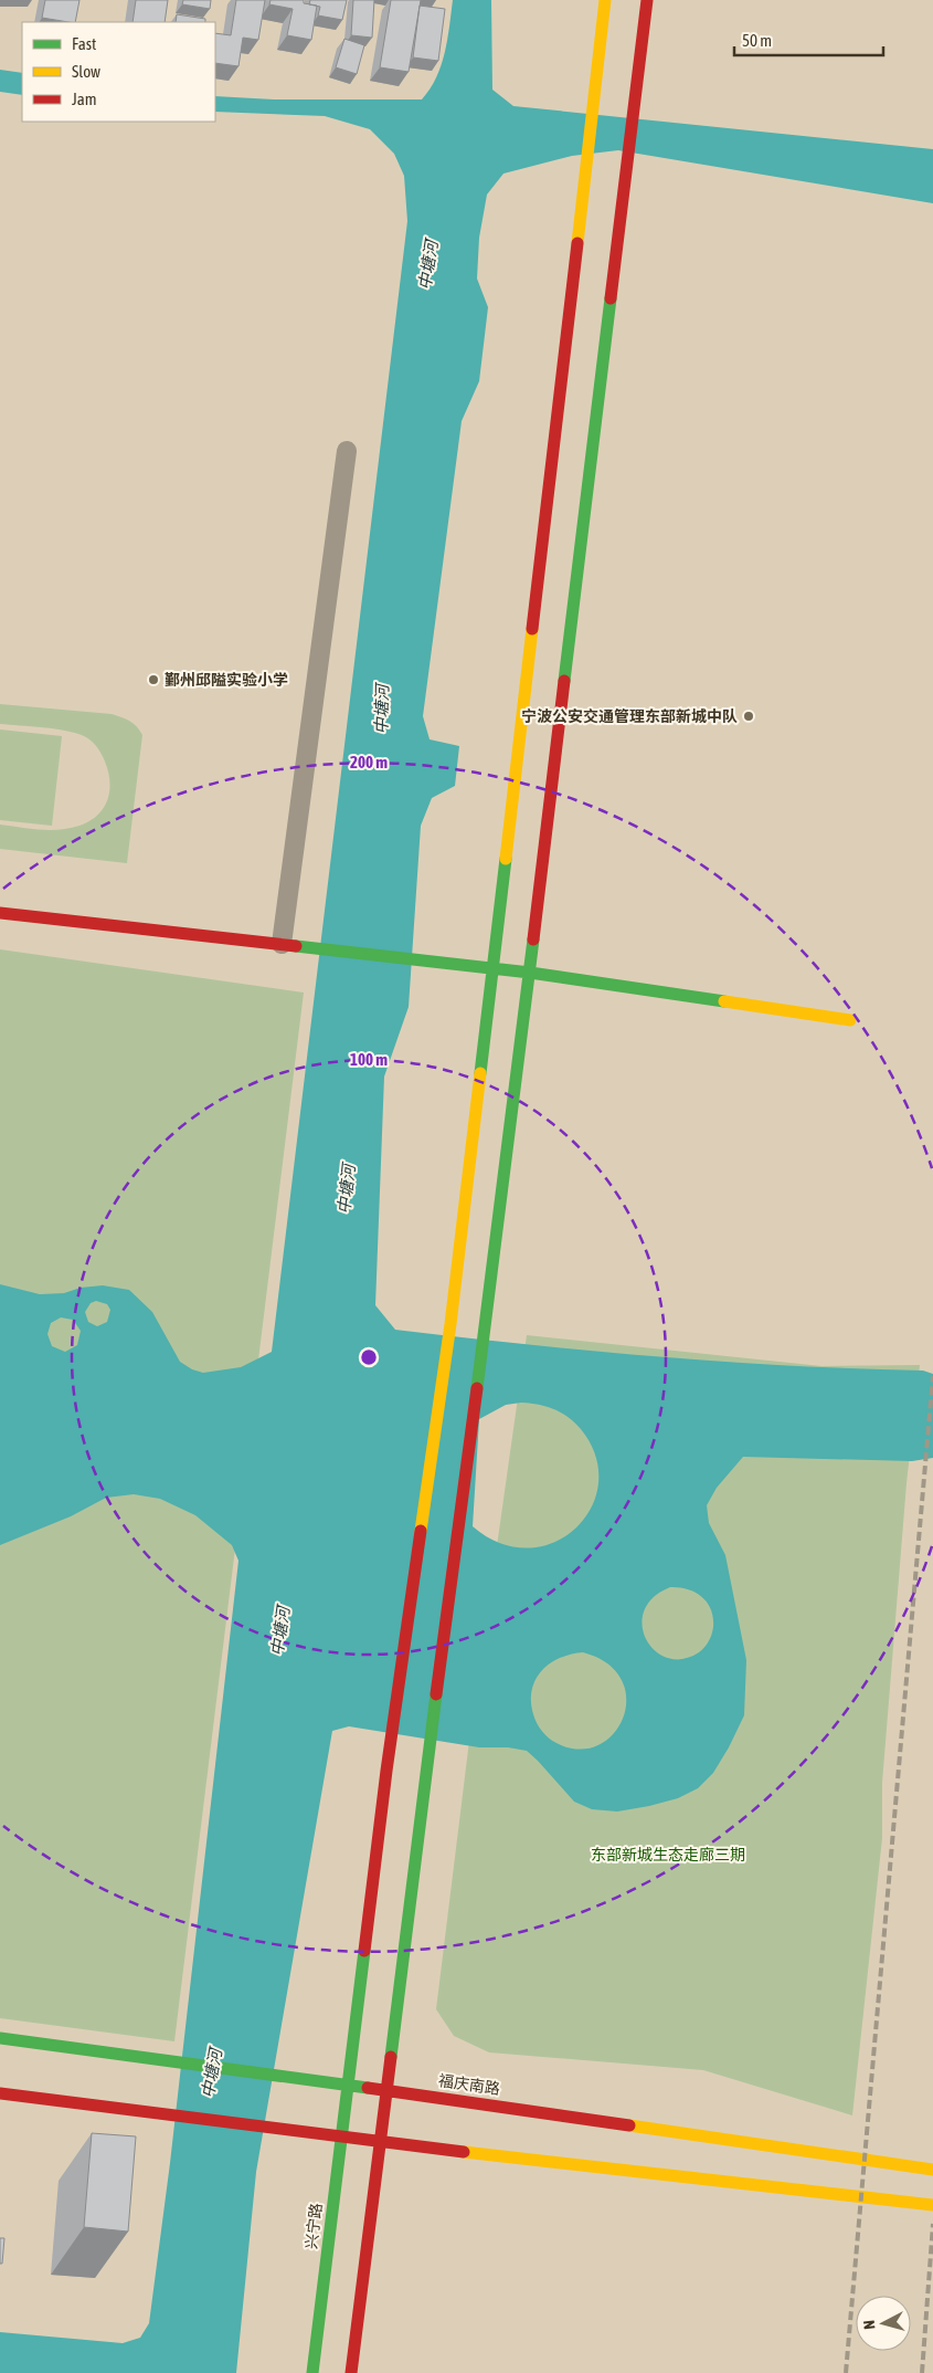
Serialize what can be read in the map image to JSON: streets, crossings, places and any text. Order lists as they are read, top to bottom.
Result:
{
  "streets": {
    "main road": ["福庆南路", "兴宁路"]
  },
  "crossings": [
    ["福庆南路", "兴宁路"]
  ],
  "water": ["中塘河"],
  "parks": ["东部新城生态走廊三期"],
  "places": ["鄞州邱隘实验小学", "宁波公安交通管理东部新城中队"],
  "legend": ["Fast", "Slow", "Jam"],
  "scale_bar": "50 m",
  "north": "left",
  "rings": ["200 m", "100 m"]
}
